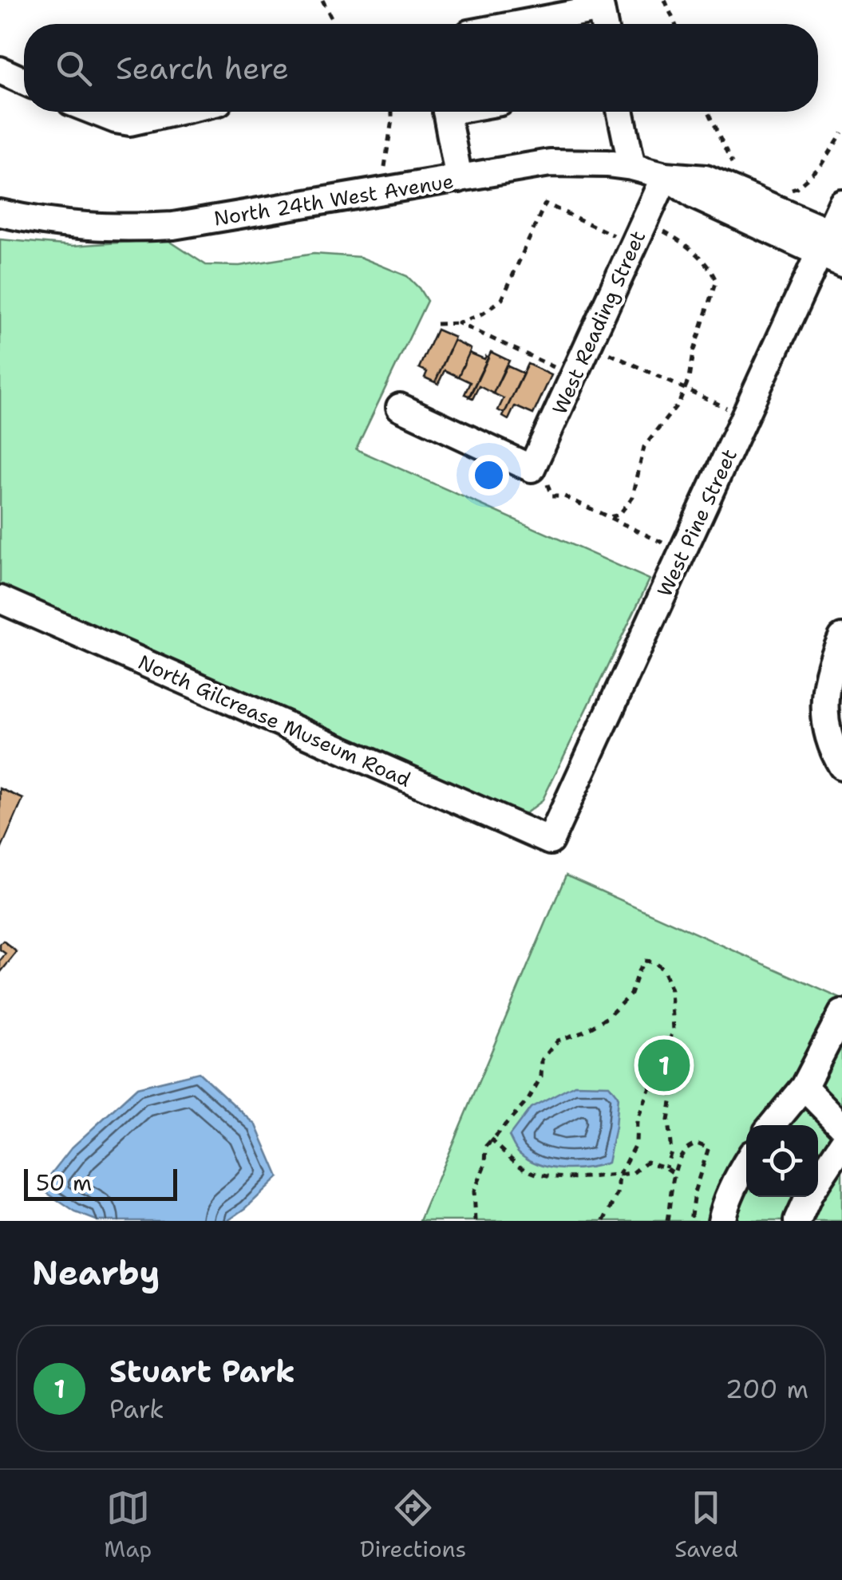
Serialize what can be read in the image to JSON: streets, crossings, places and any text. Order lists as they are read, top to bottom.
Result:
{
  "streets": {
    "street": [
      "North 24th West Avenue",
      "West Reading Street",
      "West Pine Street",
      "North Gilcrease Museum Road"
    ]
  },
  "crossings": [
    ["North 24th West Avenue", "West Reading Street"],
    ["North 24th West Avenue", "West Pine Street"],
    ["West Pine Street", "North Gilcrease Museum Road"]
  ],
  "scale_bar": "50 m",
  "page": {
    "search": "Search here",
    "pins": "1",
    "scale": "50 m",
    "heading": "Nearby",
    "list": [
      {
        "mark": "1",
        "name": "Stuart Park",
        "note": "Park",
        "value": "200 m"
      }
    ],
    "nav": ["Map", "Directions", "Saved"]
  }
}
